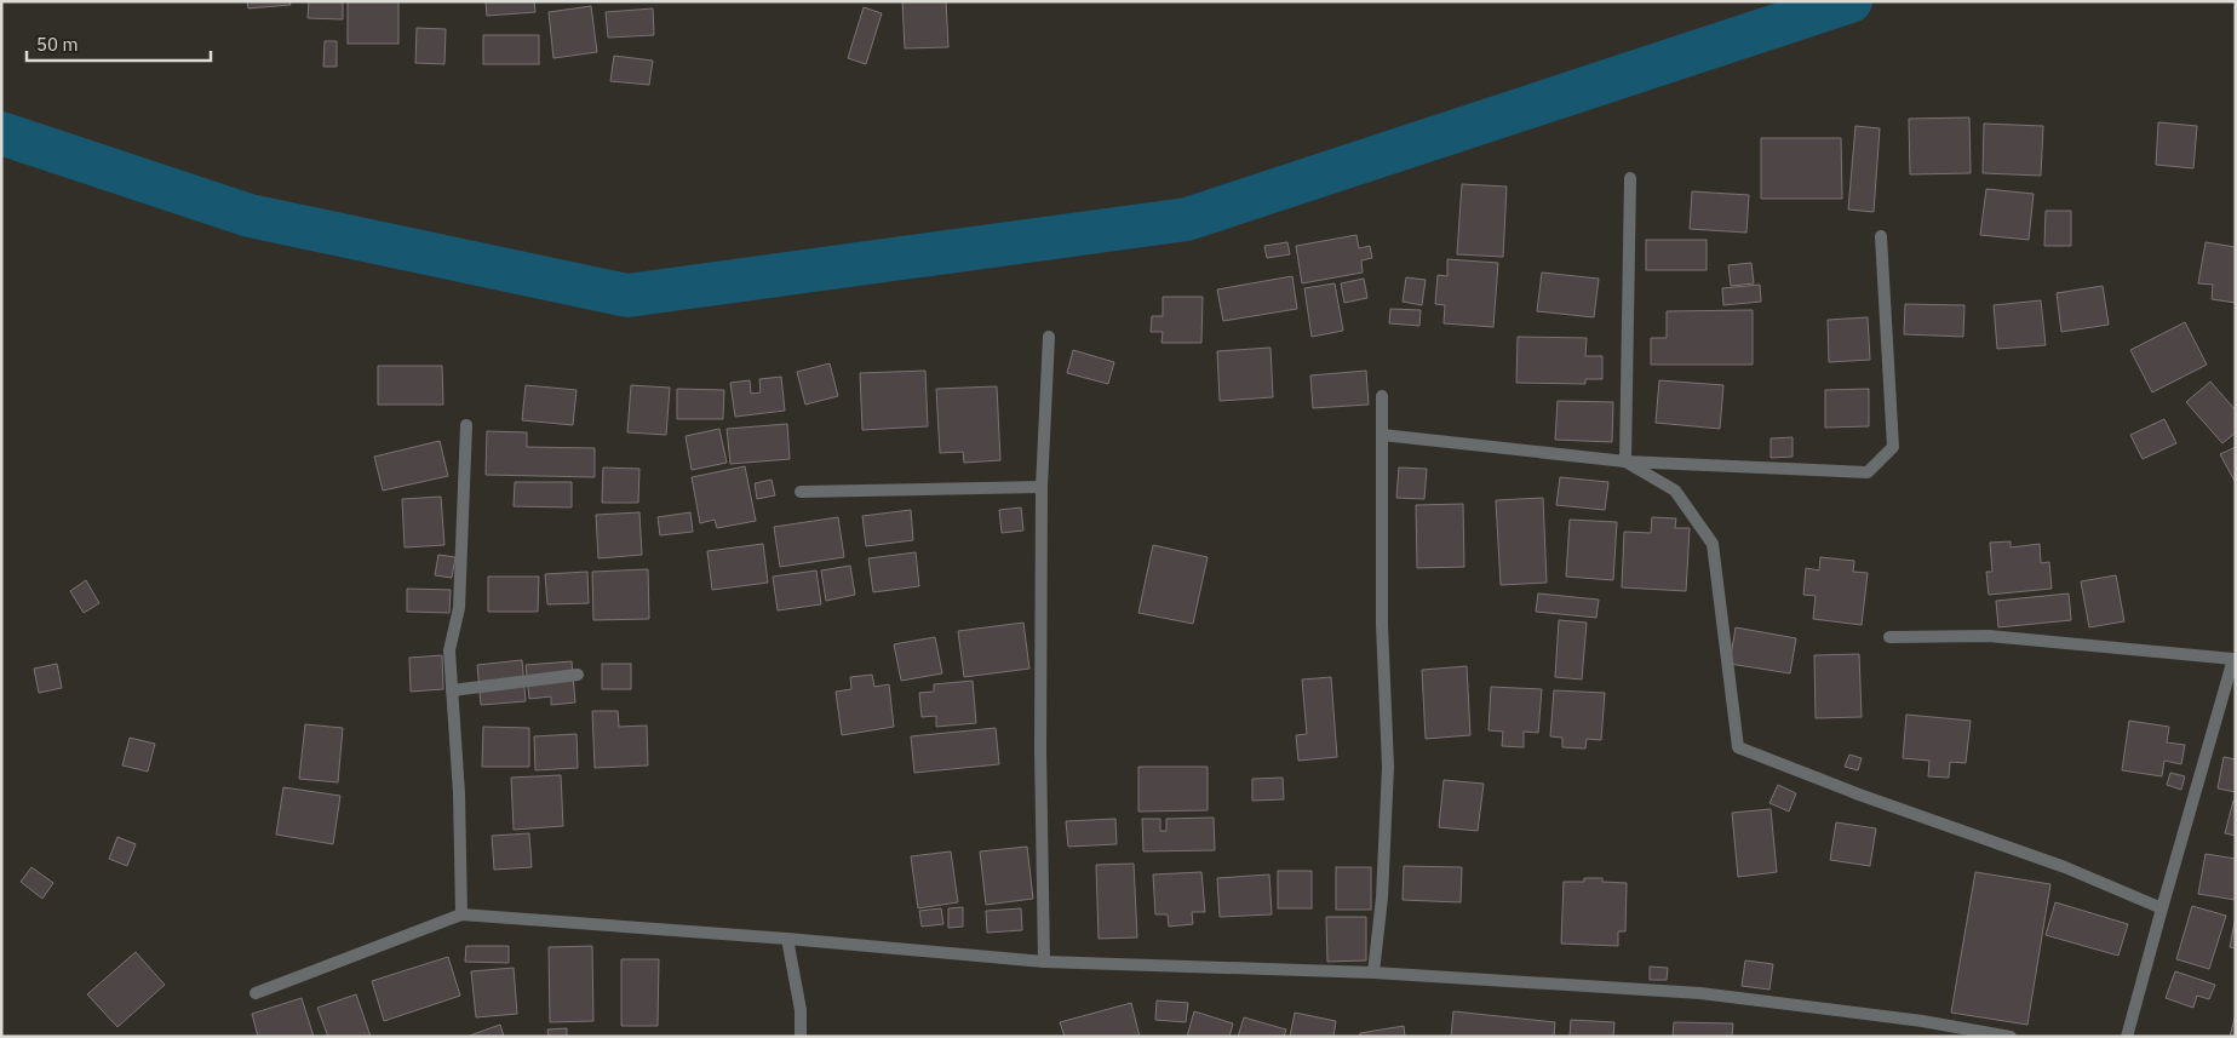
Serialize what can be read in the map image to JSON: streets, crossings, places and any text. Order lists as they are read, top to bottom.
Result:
{
  "scale_bar": "50 m"
}
